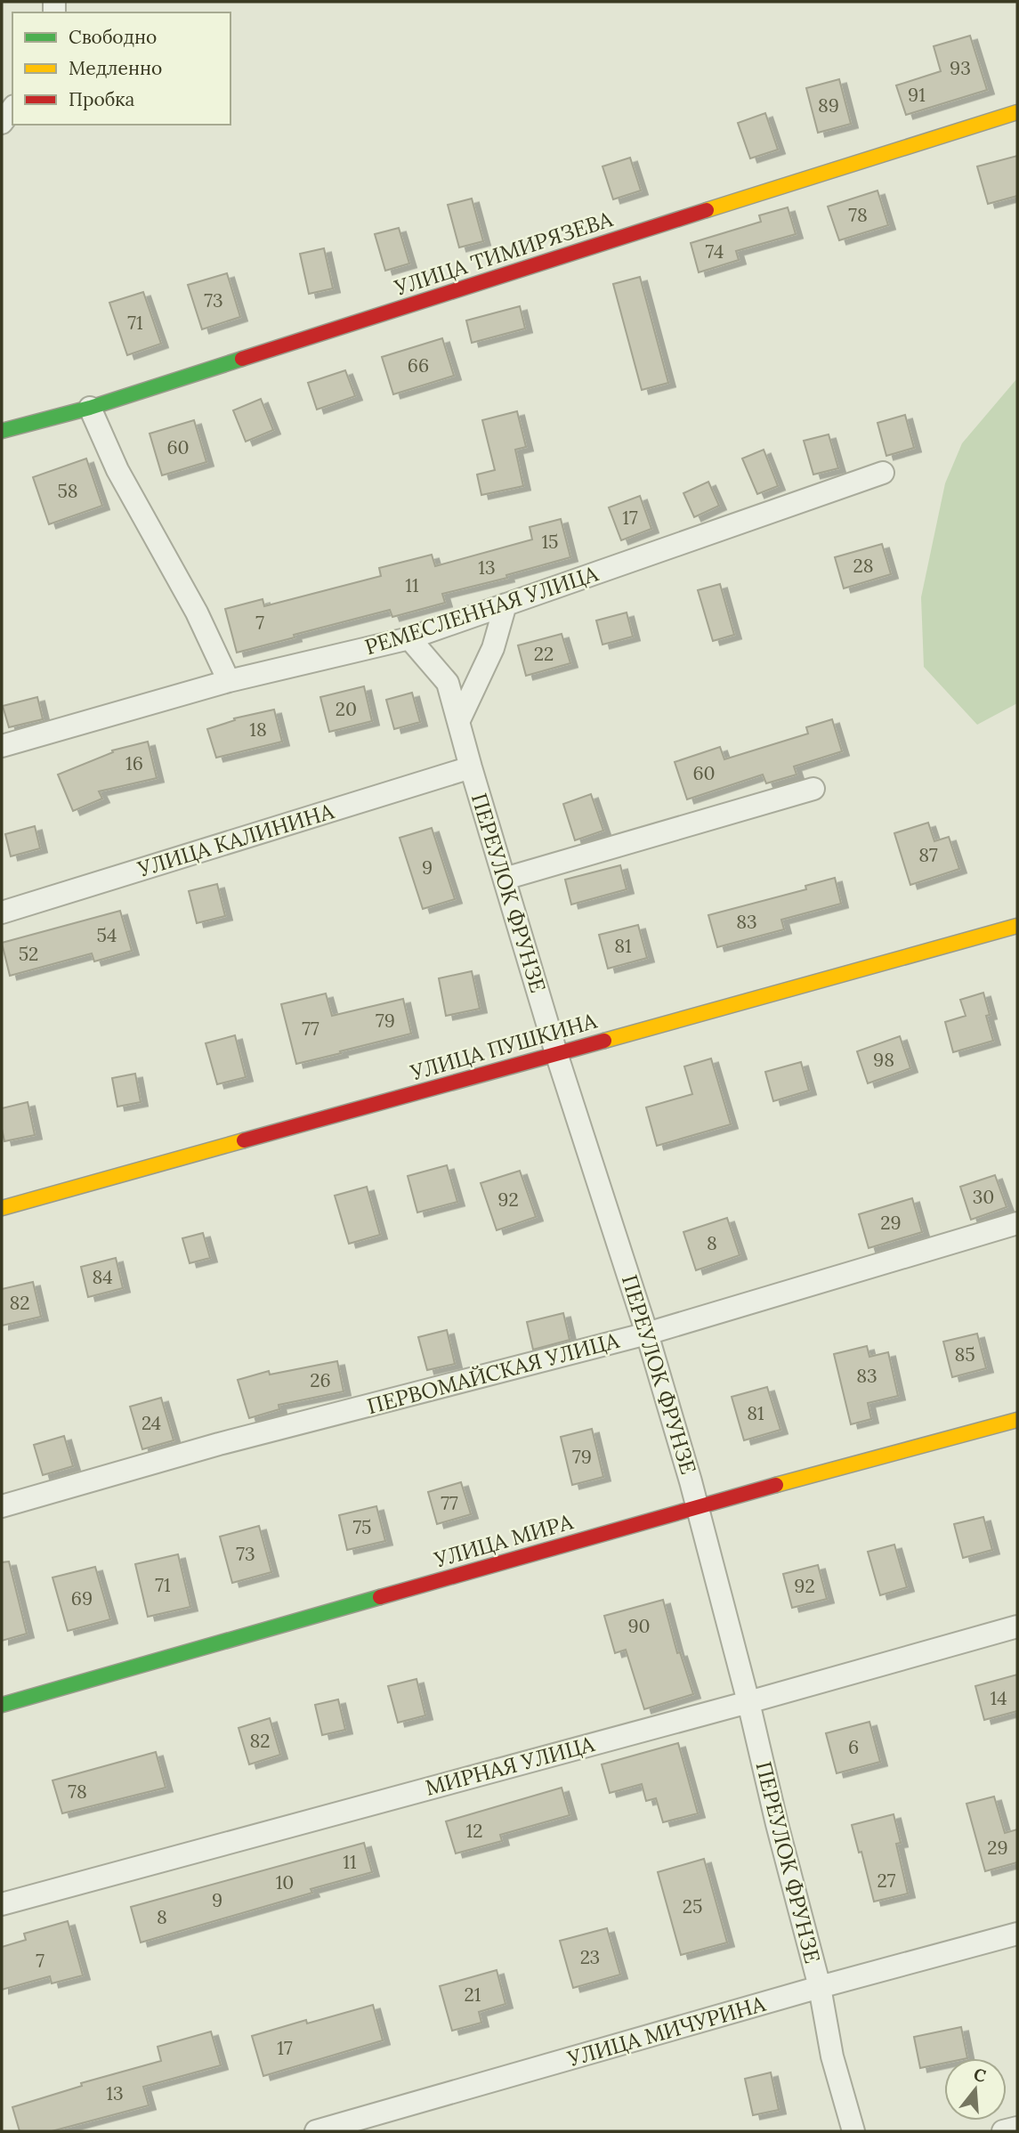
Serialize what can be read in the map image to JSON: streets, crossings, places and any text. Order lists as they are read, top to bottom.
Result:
{
  "streets": {
    "street": [
      "УЛИЦА ТИМИРЯЗЕВА",
      "РЕМЕСЛЕННАЯ УЛИЦА",
      "УЛИЦА КАЛИНИНА",
      "ПЕРЕУЛОК ФРУНЗЕ",
      "УЛИЦА ПУШКИНА",
      "ПЕРВОМАЙСКАЯ УЛИЦА",
      "УЛИЦА МИРА",
      "МИРНАЯ УЛИЦА",
      "УЛИЦА МИЧУРИНА"
    ]
  },
  "crossings": [
    ["РЕМЕСЛЕННАЯ УЛИЦА", "ПЕРЕУЛОК ФРУНЗЕ"],
    ["УЛИЦА КАЛИНИНА", "ПЕРЕУЛОК ФРУНЗЕ"],
    ["ПЕРЕУЛОК ФРУНЗЕ", "УЛИЦА ПУШКИНА"],
    ["ПЕРЕУЛОК ФРУНЗЕ", "ПЕРВОМАЙСКАЯ УЛИЦА"],
    ["ПЕРЕУЛОК ФРУНЗЕ", "УЛИЦА МИРА"],
    ["ПЕРЕУЛОК ФРУНЗЕ", "МИРНАЯ УЛИЦА"],
    ["ПЕРЕУЛОК ФРУНЗЕ", "УЛИЦА МИЧУРИНА"]
  ],
  "house_numbers": [
    "93",
    "91",
    "89",
    "78",
    "74",
    "73",
    "71",
    "66",
    "60",
    "58",
    "17",
    "15",
    "28",
    "13",
    "11",
    "7",
    "22",
    "20",
    "18",
    "16",
    "60",
    "87",
    "9",
    "83",
    "54",
    "81",
    "52",
    "79",
    "77",
    "98",
    "30",
    "92",
    "29",
    "8",
    "84",
    "82",
    "85",
    "83",
    "26",
    "81",
    "24",
    "79",
    "77",
    "75",
    "73",
    "71",
    "92",
    "69",
    "90",
    "14",
    "82",
    "6",
    "78",
    "12",
    "29",
    "11",
    "27",
    "10",
    "9",
    "25",
    "8",
    "23",
    "7",
    "21",
    "17",
    "13"
  ],
  "legend": ["Свободно", "Медленно", "Пробка"],
  "north": "top"
}
